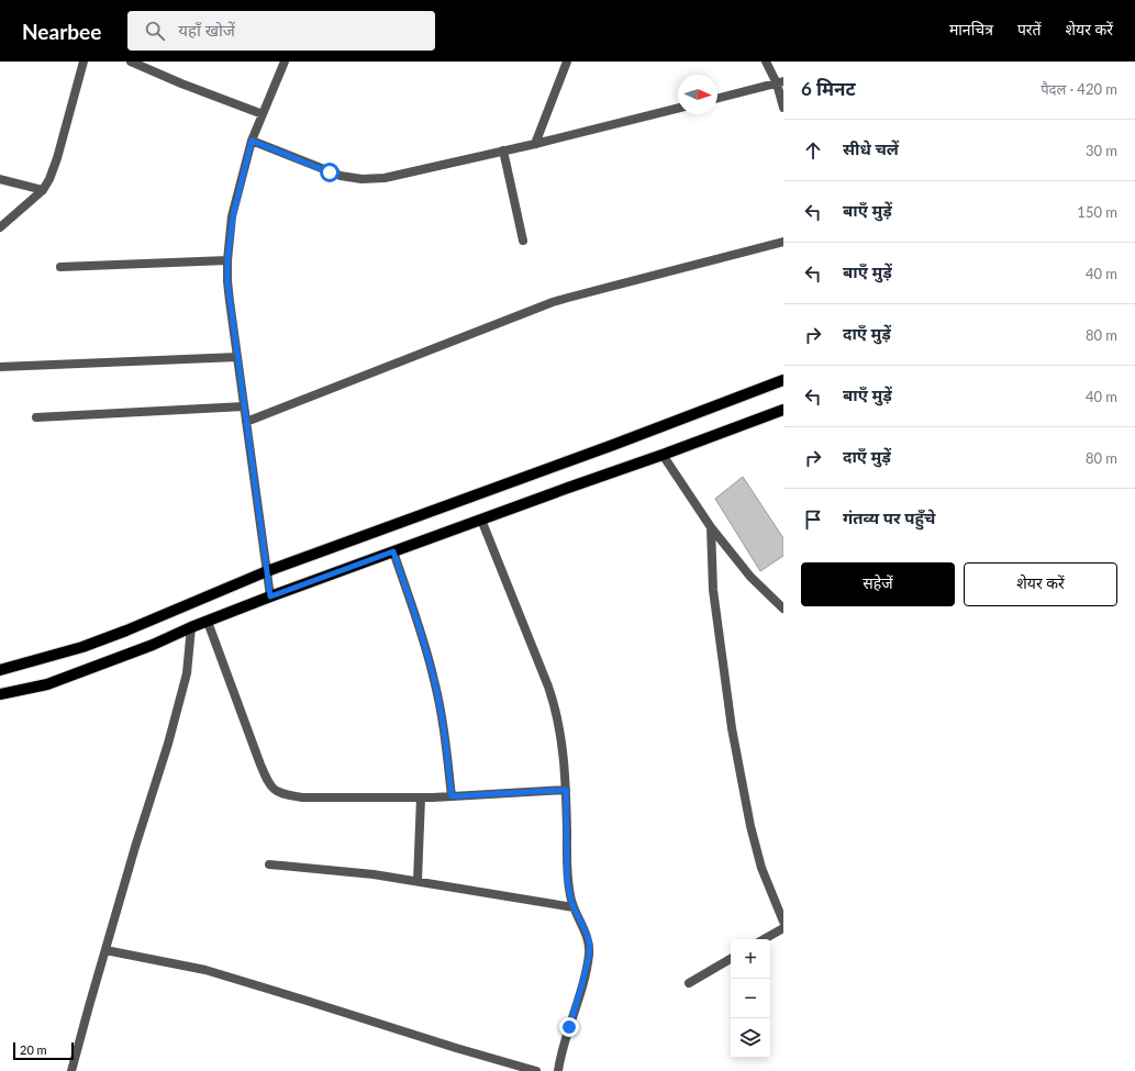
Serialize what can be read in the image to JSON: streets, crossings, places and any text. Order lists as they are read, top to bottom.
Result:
{
  "scale_bar": "20 m",
  "north": "right",
  "page": {
    "header": "Nearbee",
    "search": "यहाँ खोजें",
    "nav": ["मानचित्र", "परतें", "शेयर करें"],
    "heading": ["6 मिनट", "पैदल · 420 m"],
    "list": [
      ["सीधे चलें", "30 m"],
      ["बाएँ मुड़ें", "150 m"],
      ["बाएँ मुड़ें", "40 m"],
      ["दाएँ मुड़ें", "80 m"],
      ["बाएँ मुड़ें", "40 m"],
      ["दाएँ मुड़ें", "80 m"],
      "गंतव्य पर पहुँचे"
    ],
    "buttons": ["सहेजें", "शेयर करें"],
    "map_buttons": ["+", "−"],
    "scale": "20 m"
  }
}
